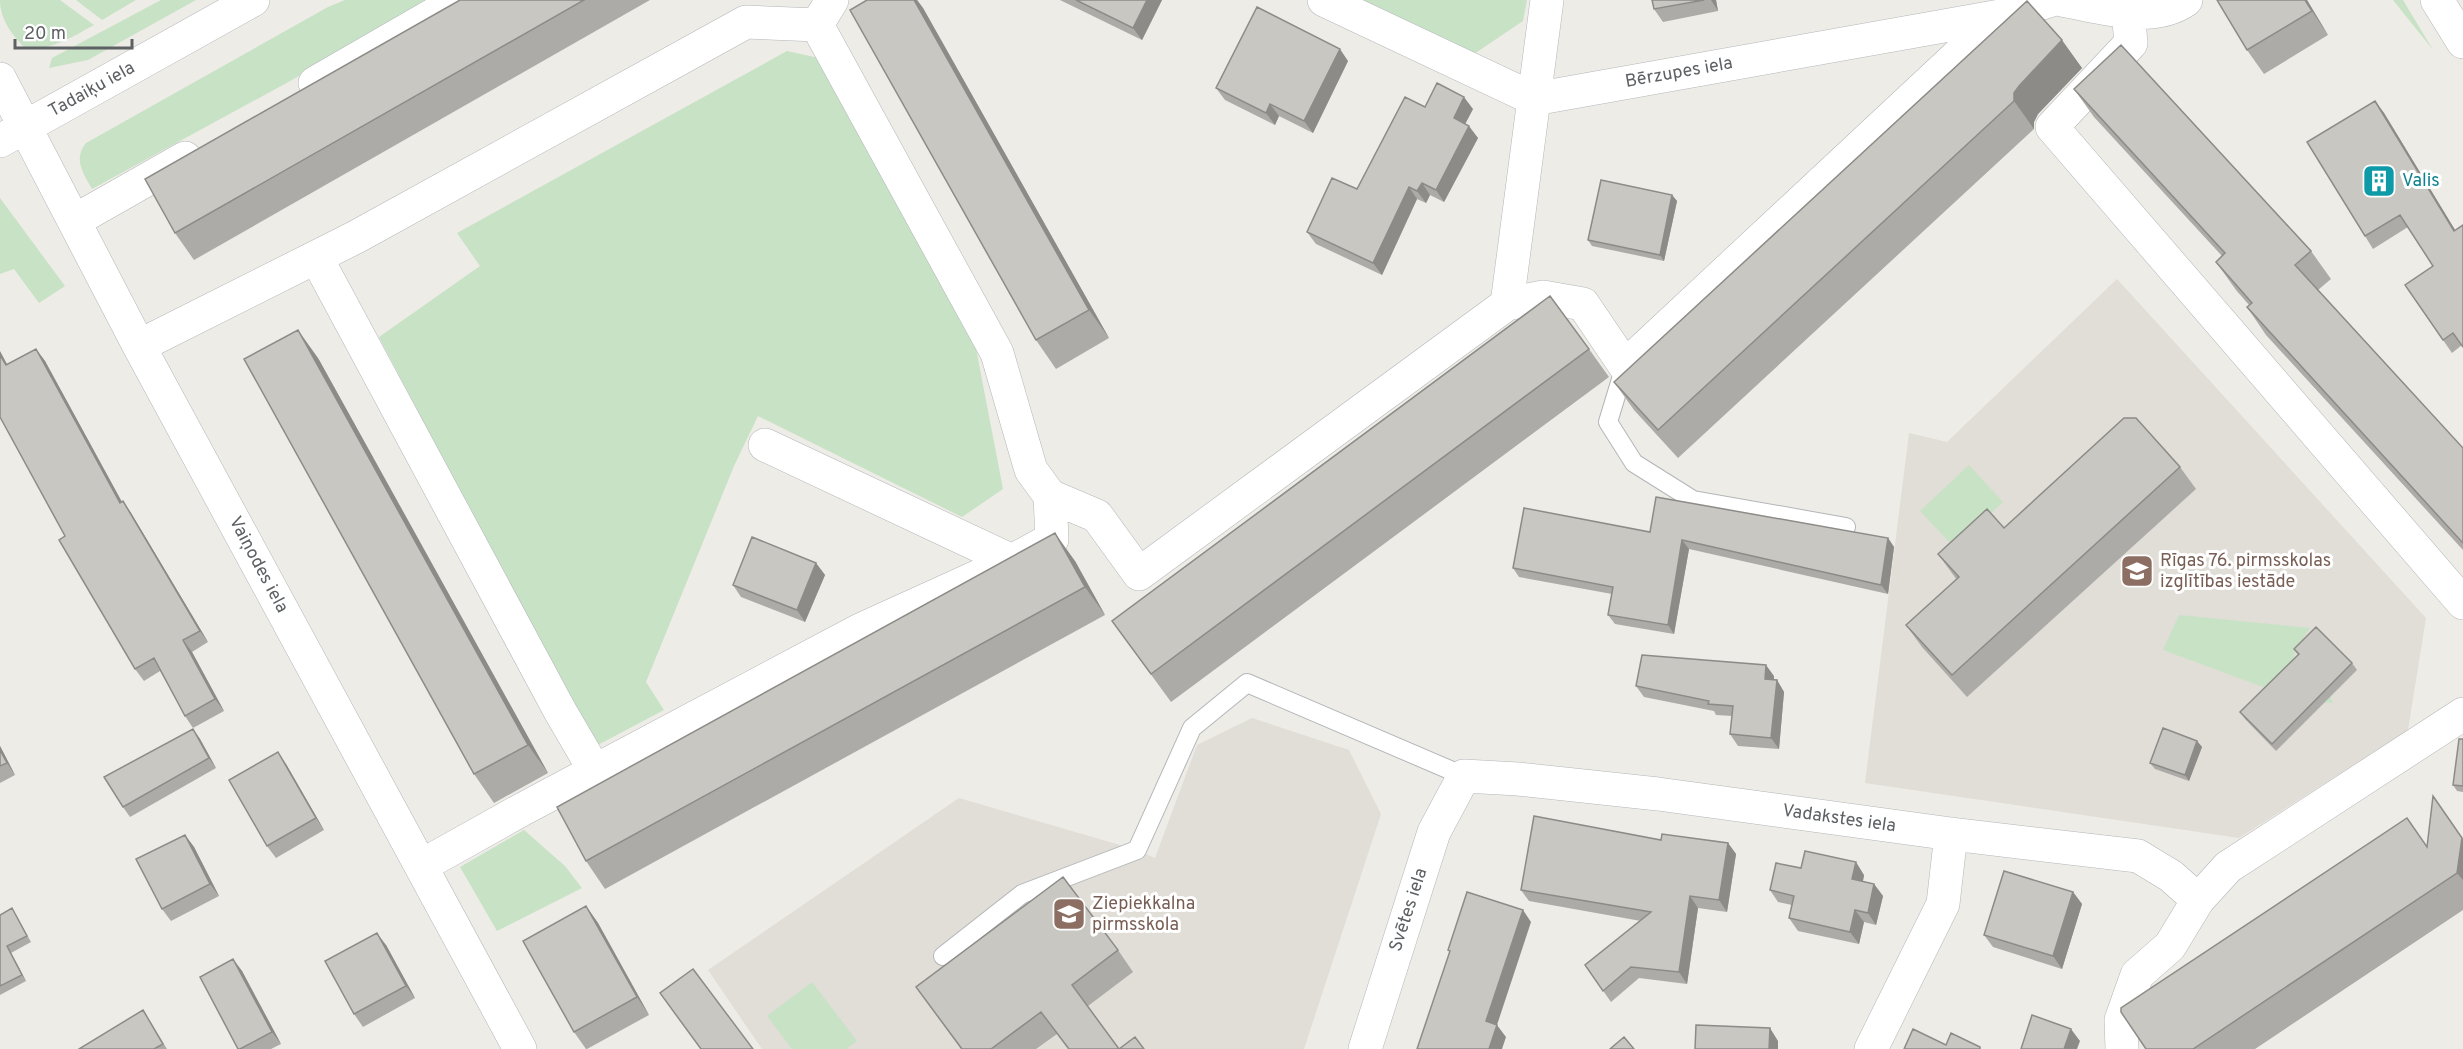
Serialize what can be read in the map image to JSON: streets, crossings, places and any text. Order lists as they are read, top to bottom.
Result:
{
  "streets": {
    "street": [
      "Bērzupes iela",
      "Tadaiķu iela",
      "Vaiņodes iela",
      "Vadakstes iela",
      "Svētes iela"
    ]
  },
  "crossings": [
    ["Tadaiķu iela", "Vaiņodes iela"],
    ["Vadakstes iela", "Svētes iela"]
  ],
  "places": {
    "building": ["Valis"],
    "school or university": ["Rīgas 76. pirmsskolas izglītības iestāde", "Ziepiekkalna pirmsskola"]
  },
  "scale_bar": "20 m"
}
